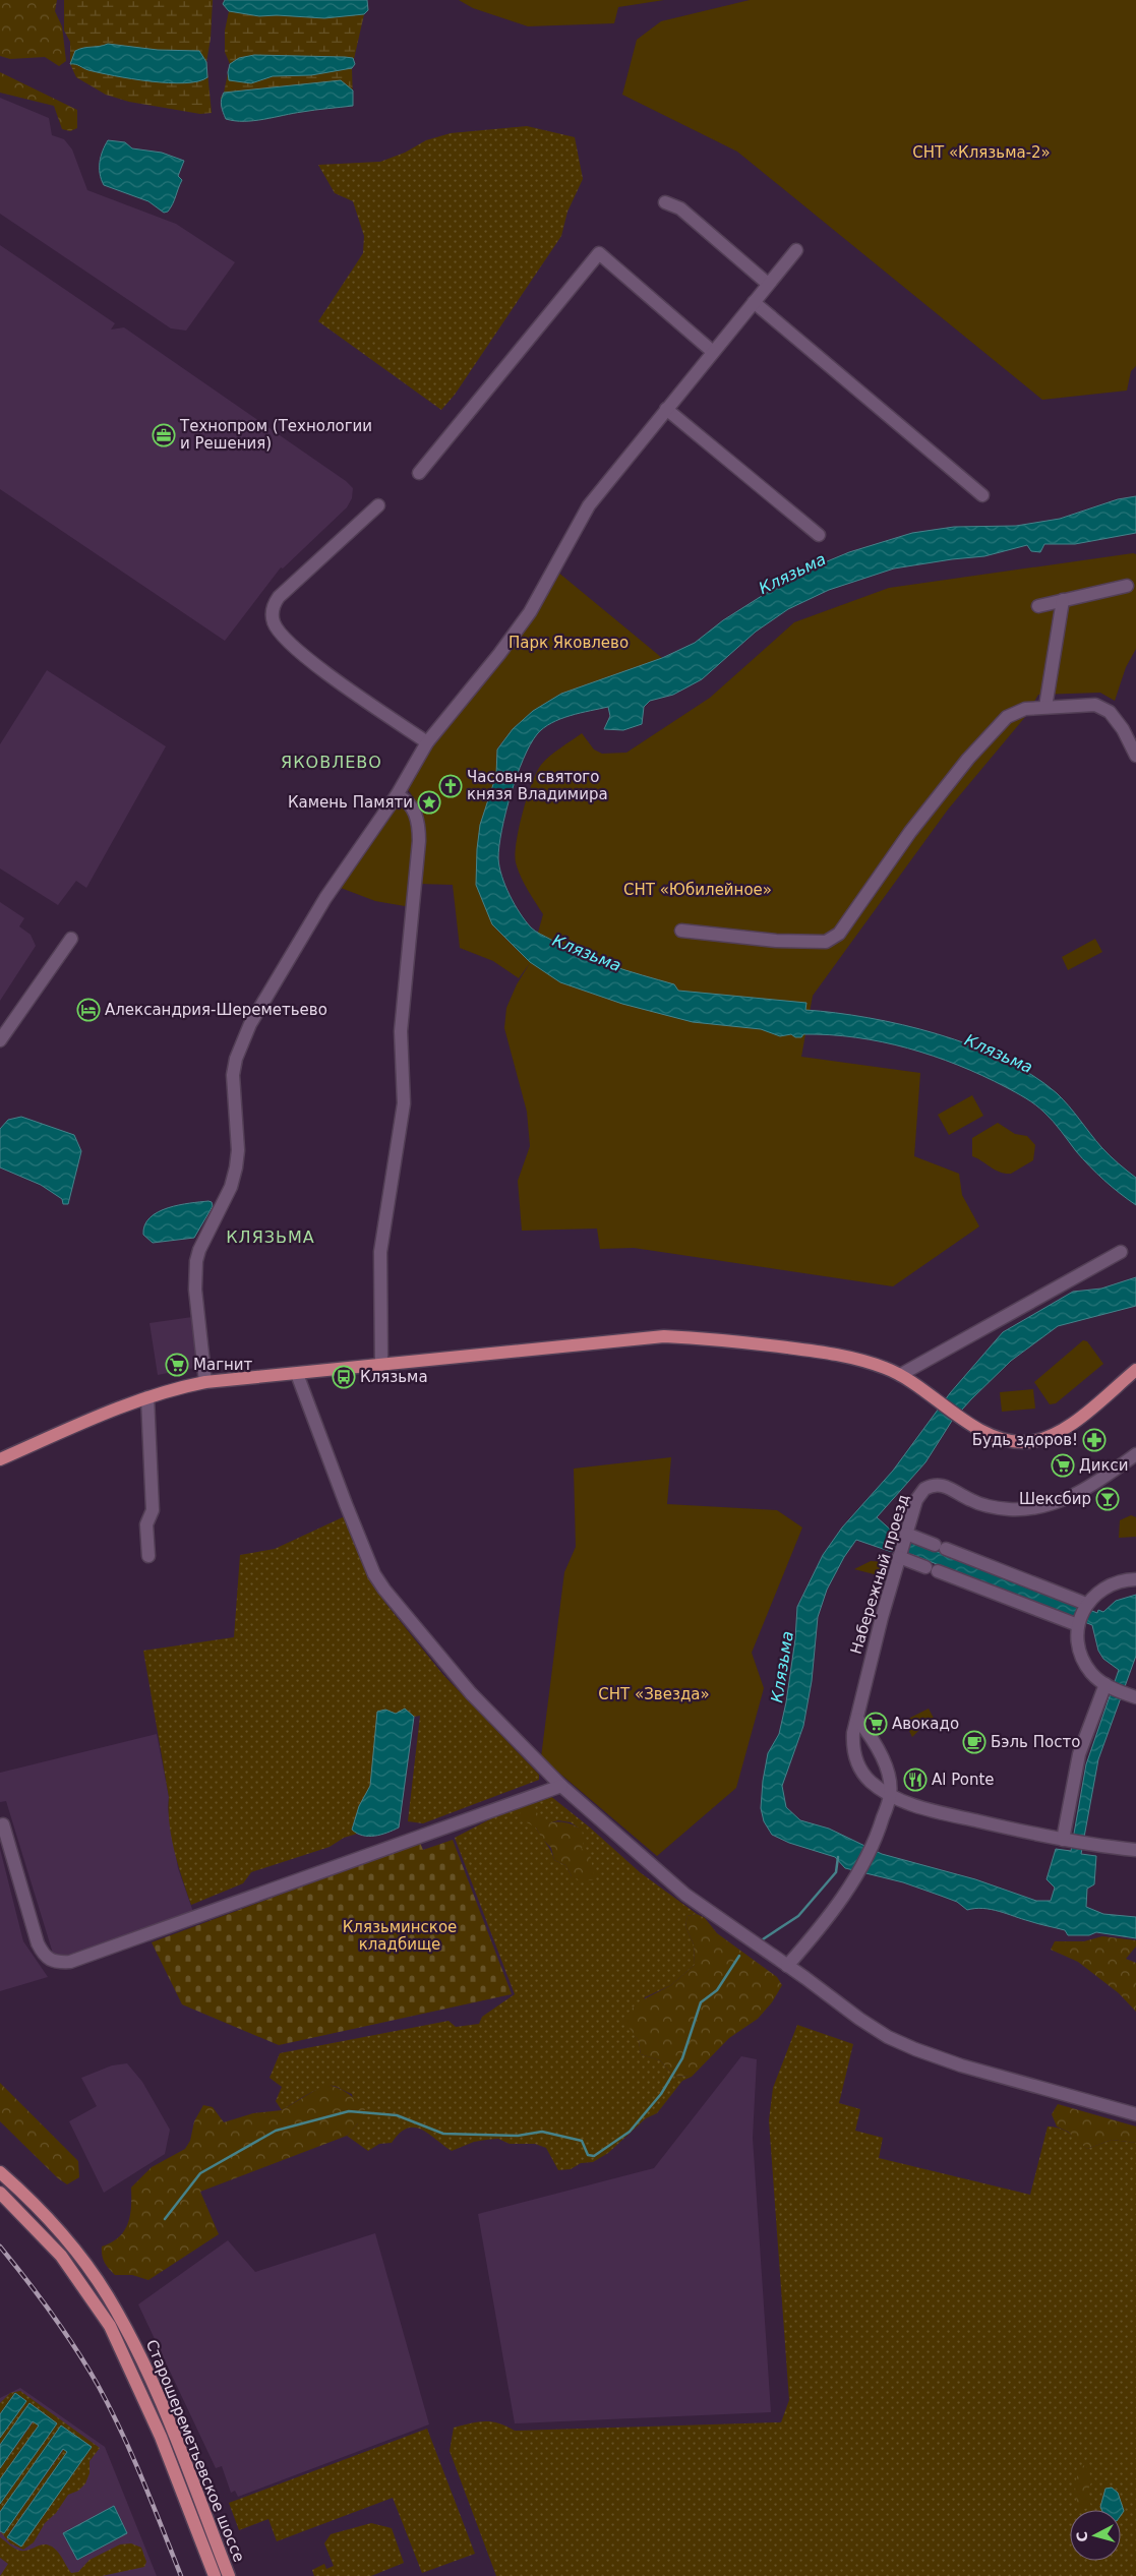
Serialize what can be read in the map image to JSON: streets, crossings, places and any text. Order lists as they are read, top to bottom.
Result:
{
  "streets": {
    "main road": ["Старошереметьевское шоссе"],
    "street": ["Набережный проезд"]
  },
  "districts": ["ЯКОВЛЕВО", "КЛЯЗЬМА"],
  "water": ["Клязьма"],
  "parks": [
    "СНТ «Клязьма-2»",
    "Парк Яковлево",
    "СНТ «Юбилейное»",
    "СНТ «Звезда»",
    "Клязьминское кладбище"
  ],
  "places": {
    "office": ["Технопром (Технологии и Решения)"],
    "church": ["Часовня святого князя Владимира"],
    "place": ["Камень Памяти"],
    "hotel": ["Александрия-Шереметьево"],
    "supermarket": ["Магнит", "Дикси", "Авокадо"],
    "bus stop": ["Клязьма"],
    "pharmacy": ["Будь здоров!"],
    "bar": ["Шексбир"],
    "cafe": ["Бэль Посто"],
    "restaurant": ["Al Ponte"]
  },
  "north": "left"
}
